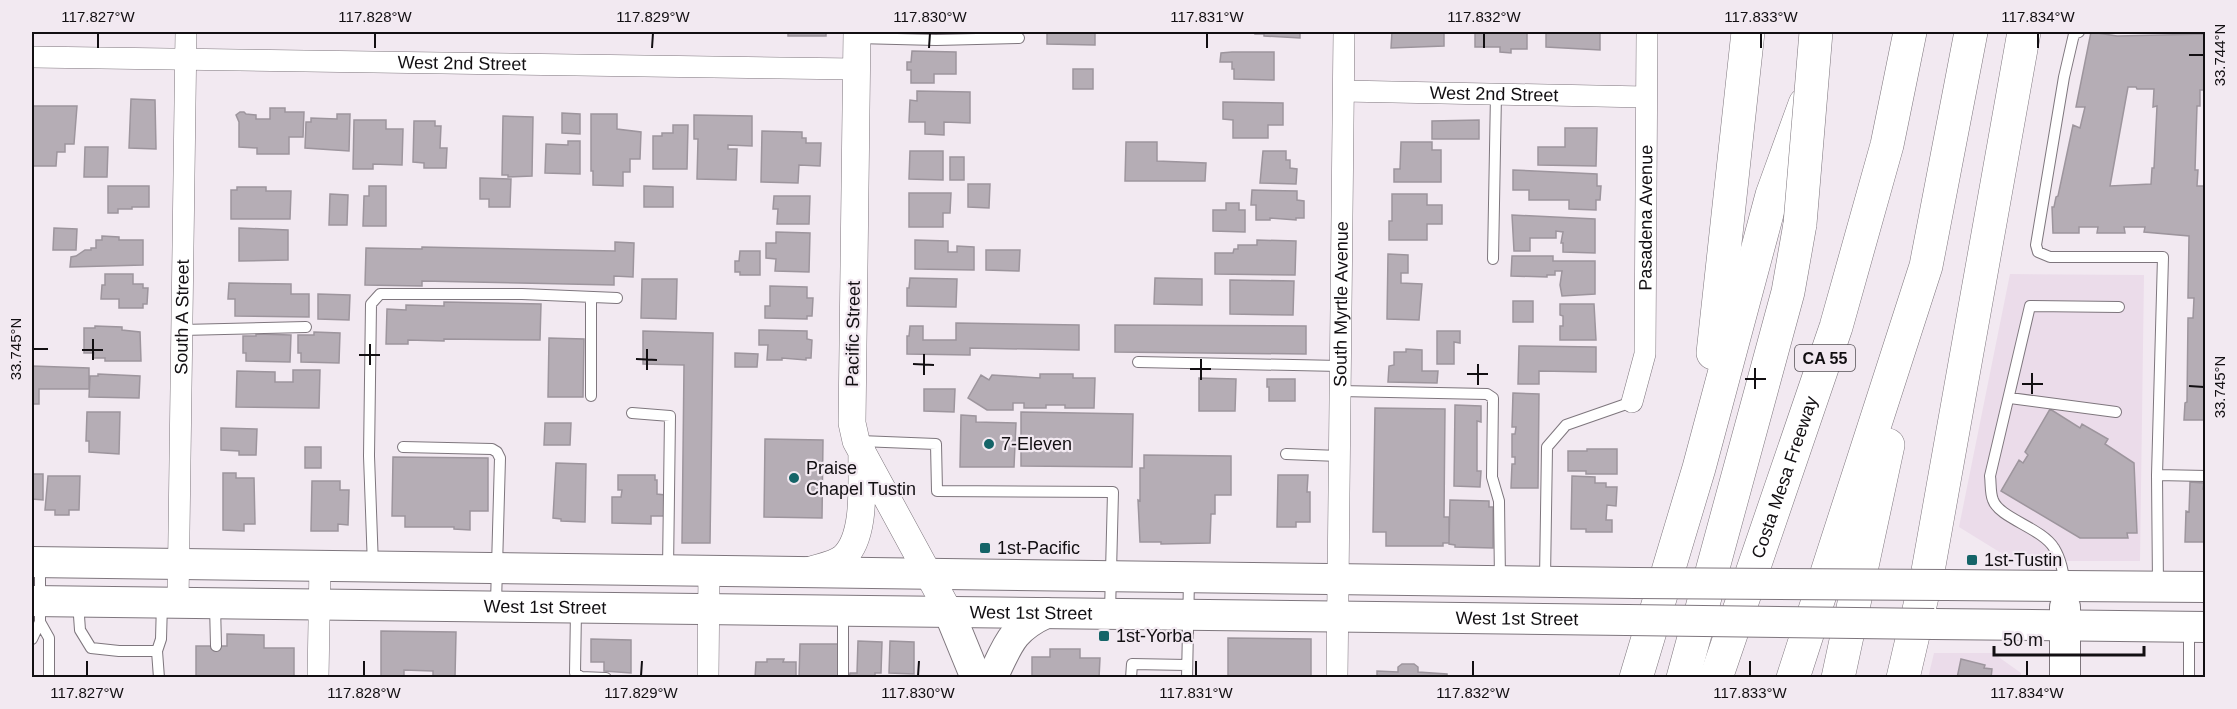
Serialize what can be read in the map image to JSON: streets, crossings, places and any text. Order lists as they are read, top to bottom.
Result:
{
  "streets": {
    "highway": ["CA 55", "Costa Mesa Freeway"],
    "main road": ["West 1st Street"],
    "street": [
      "West 2nd Street",
      "Pasadena Avenue",
      "South Myrtle Avenue",
      "South A Street",
      "Pacific Street"
    ]
  },
  "crossings": [
    ["West 2nd Street", "Pasadena Avenue"],
    ["West 2nd Street", "South Myrtle Avenue"],
    ["West 2nd Street", "South A Street"],
    ["West 2nd Street", "Pacific Street"],
    ["South Myrtle Avenue", "West 1st Street"],
    ["South A Street", "West 1st Street"],
    ["Pacific Street", "West 1st Street"]
  ],
  "places": {
    "other": ["7-Eleven", "Praise Chapel Tustin"],
    "transit": ["1st-Pacific", "1st-Tustin", "1st-Yorba"]
  },
  "scale_bar": "50 m",
  "coordinates": [
    "117.827°W",
    "117.828°W",
    "117.829°W",
    "117.830°W",
    "117.831°W",
    "117.832°W",
    "117.833°W",
    "117.834°W",
    "33.744°N",
    "33.745°N"
  ]
}
